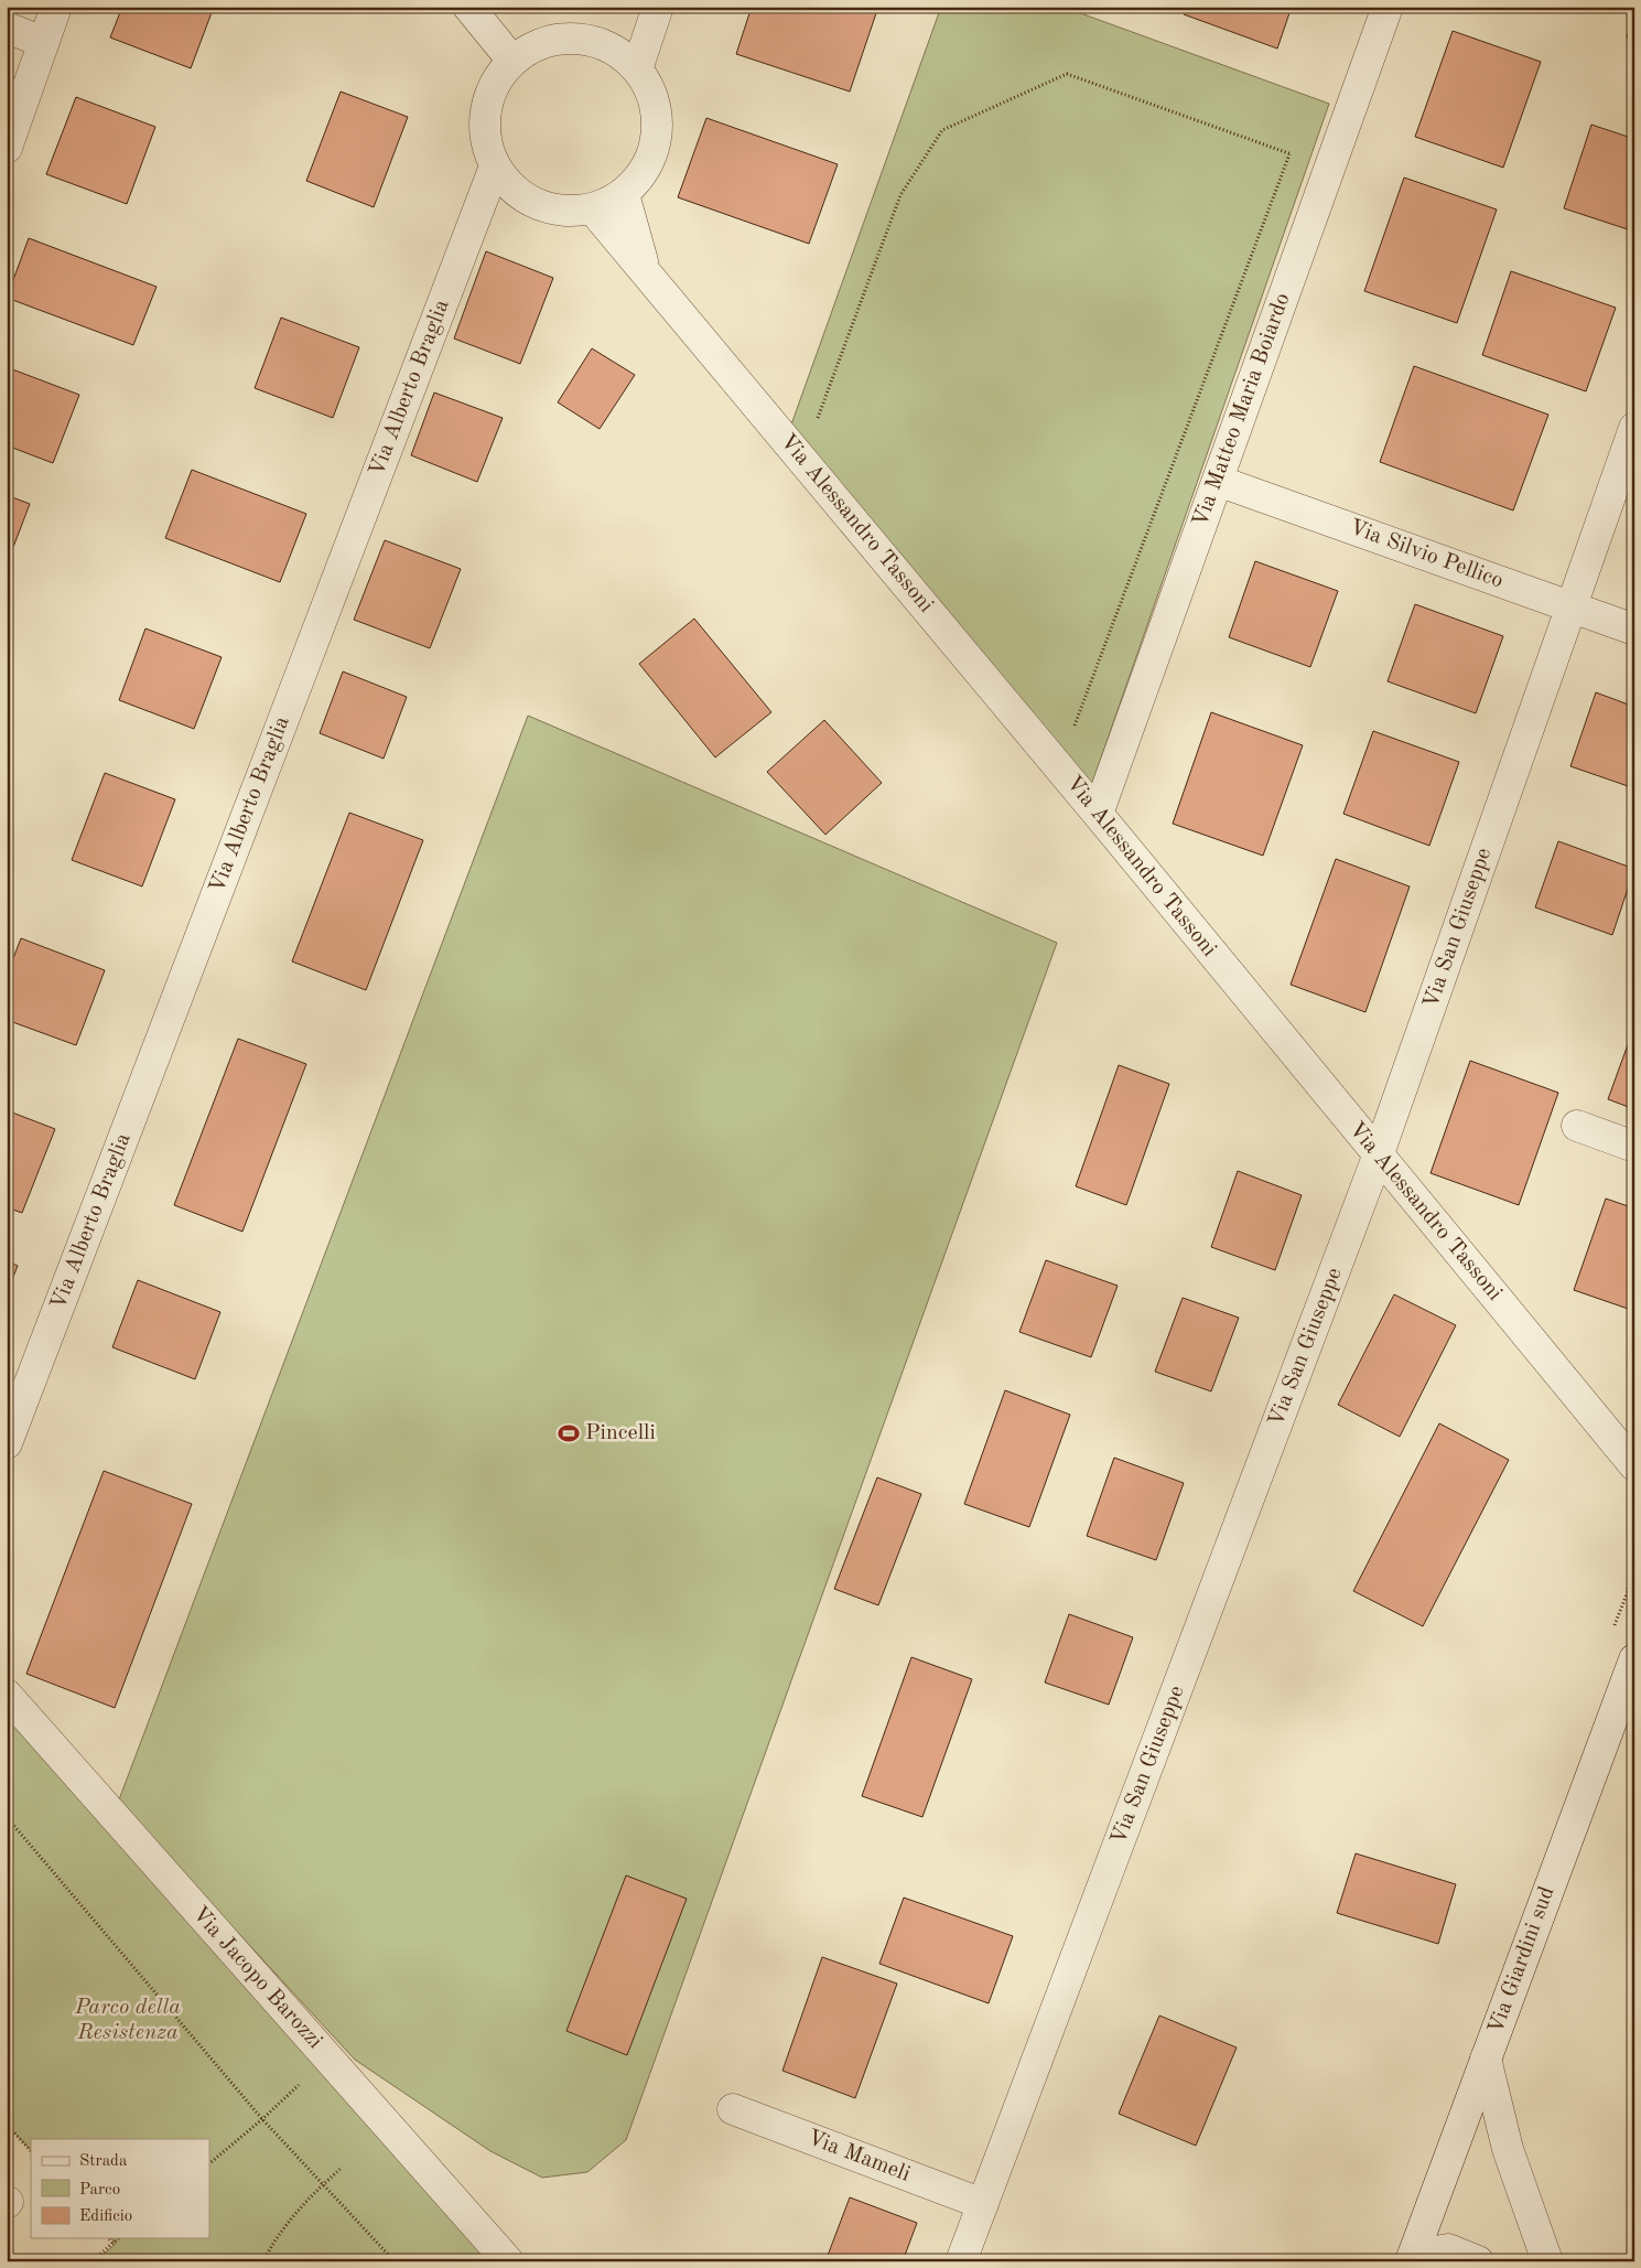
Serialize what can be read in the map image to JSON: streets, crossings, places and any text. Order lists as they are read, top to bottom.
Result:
{
  "streets": {
    "street": [
      "Via Alberto Braglia",
      "Via Matteo Maria Boiardo",
      "Via Alessandro Tassoni",
      "Via Silvio Pellico",
      "Via San Giuseppe",
      "Via Giardini sud",
      "Via Jacopo Barozzi",
      "Via Mameli"
    ]
  },
  "crossings": [
    ["Via Alberto Braglia", "Via Alessandro Tassoni"],
    ["Via Matteo Maria Boiardo", "Via Alessandro Tassoni"],
    ["Via Matteo Maria Boiardo", "Via Silvio Pellico"],
    ["Via Alessandro Tassoni", "Via San Giuseppe"],
    ["Via Silvio Pellico", "Via San Giuseppe"],
    ["Via San Giuseppe", "Via Mameli"]
  ],
  "parks": ["Parco della Resistenza"],
  "places": {
    "sports": ["Pincelli"]
  },
  "legend": ["Strada", "Parco", "Edificio"]
}
